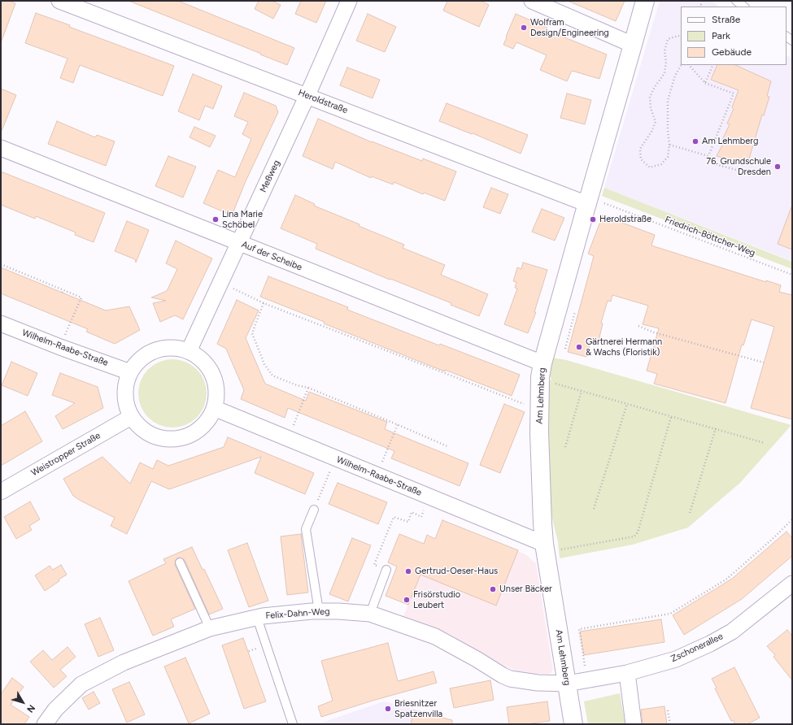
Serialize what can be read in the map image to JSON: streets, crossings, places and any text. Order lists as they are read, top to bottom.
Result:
{
  "streets": {
    "street": [
      "Heroldstraße",
      "Meßweg",
      "Auf der Scheibe",
      "Wilhelm-Raabe-Straße",
      "Am Lehmberg",
      "Weistropper Straße",
      "Felix-Dahn-Weg",
      "Zschonerallee"
    ],
    "path": ["Friedrich-Böttcher-Weg"]
  },
  "crossings": [
    ["Heroldstraße", "Meßweg"],
    ["Heroldstraße", "Friedrich-Böttcher-Weg"],
    ["Heroldstraße", "Am Lehmberg"],
    ["Meßweg", "Auf der Scheibe"],
    ["Meßweg", "Wilhelm-Raabe-Straße"],
    ["Meßweg", "Weistropper Straße"],
    ["Friedrich-Böttcher-Weg", "Am Lehmberg"],
    ["Auf der Scheibe", "Am Lehmberg"],
    ["Wilhelm-Raabe-Straße", "Am Lehmberg"],
    ["Wilhelm-Raabe-Straße", "Weistropper Straße"],
    ["Am Lehmberg", "Felix-Dahn-Weg"],
    ["Am Lehmberg", "Zschonerallee"],
    ["Felix-Dahn-Weg", "Zschonerallee"]
  ],
  "places": [
    "Wolfram Design/Engineering",
    "Am Lehmberg",
    "76. Grundschule Dresden",
    "Lina Marie Schöbel",
    "Heroldstraße",
    "Gärtnerei Hermann & Wachs (Floristik)",
    "Gertrud-Oeser-Haus",
    "Unser Bäcker",
    "Frisörstudio Leubert",
    "Briesnitzer Spatzenvilla"
  ],
  "legend": ["Straße", "Park", "Gebäude"],
  "north": "bottom right"
}
